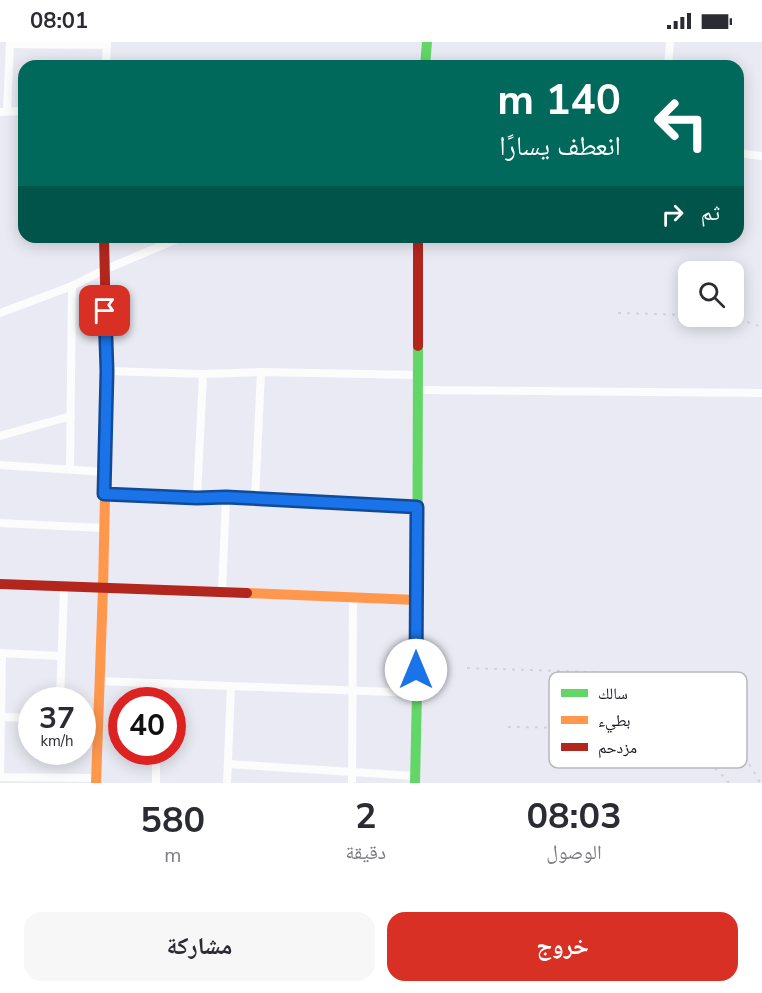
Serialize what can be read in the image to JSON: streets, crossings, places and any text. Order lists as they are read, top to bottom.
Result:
{
  "legend": ["سالك", "بطيء", "مزدحم"],
  "page": {
    "status": "08:01",
    "turn": ["140 m", "انعطف يسارًا"],
    "then": "ثم",
    "speed": "37 km/h",
    "limit": "40",
    "eta": [
      "08:03",
      "الوصول",
      "2",
      "دقيقة",
      "580",
      "m"
    ],
    "buttons": ["خروج", "مشاركة"]
  }
}
